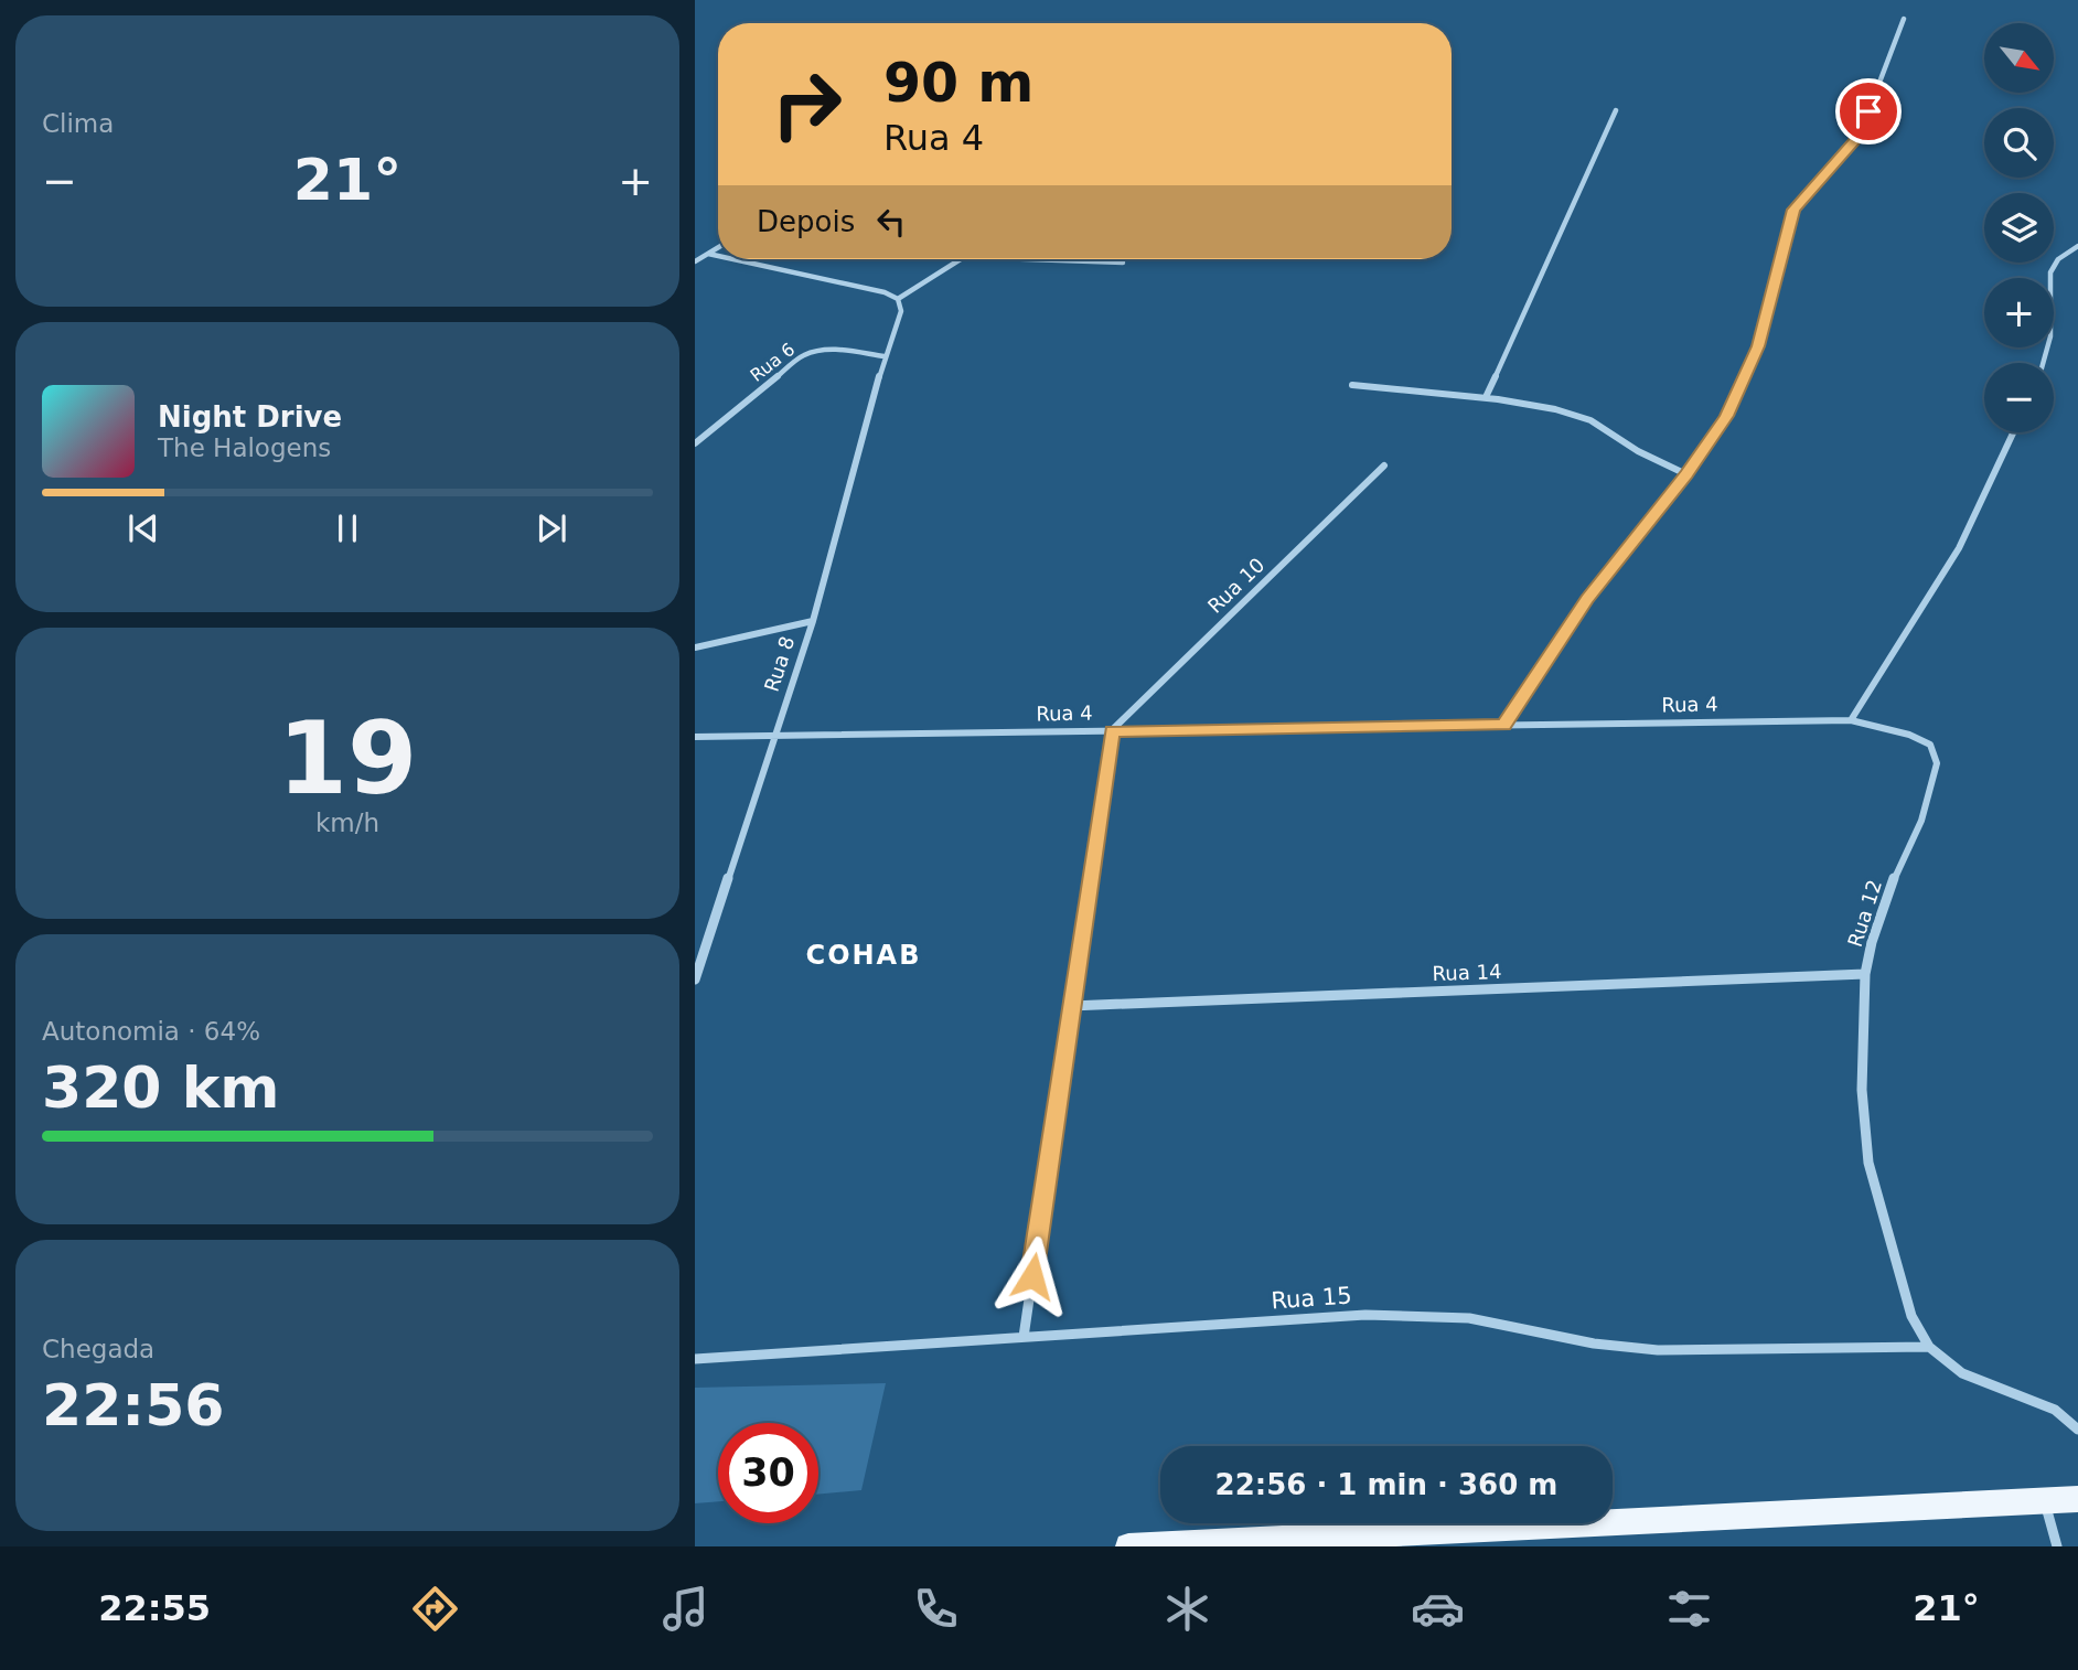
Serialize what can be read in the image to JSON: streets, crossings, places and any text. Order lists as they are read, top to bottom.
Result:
{
  "streets": {
    "street": [
      "Rua 6",
      "Rua 10",
      "Rua 8",
      "Rua 4",
      "Rua 12",
      "Rua 14",
      "Rua 15"
    ]
  },
  "crossings": [
    ["Rua 6", "Rua 8"],
    ["Rua 10", "Rua 4"],
    ["Rua 8", "Rua 4"],
    ["Rua 4", "Rua 12"],
    ["Rua 12", "Rua 14"],
    ["Rua 12", "Rua 15"]
  ],
  "districts": ["COHAB"],
  "north": "bottom right",
  "page": {
    "tile": [
      "Clima",
      ["19", "km/h"],
      ["Autonomia · 64%", "320 km"],
      ["Chegada", "22:56"]
    ],
    "map_buttons": ["+", "−"],
    "turn": ["90 m", "Rua 4"],
    "heat": ["−", "21°", "+"],
    "then": "Depois",
    "song": ["Night Drive", "The Halogens"],
    "limit": "30",
    "trip": "22:56 · 1 min · 360 m",
    "tabs": ["22:55", "21°"]
  }
}
